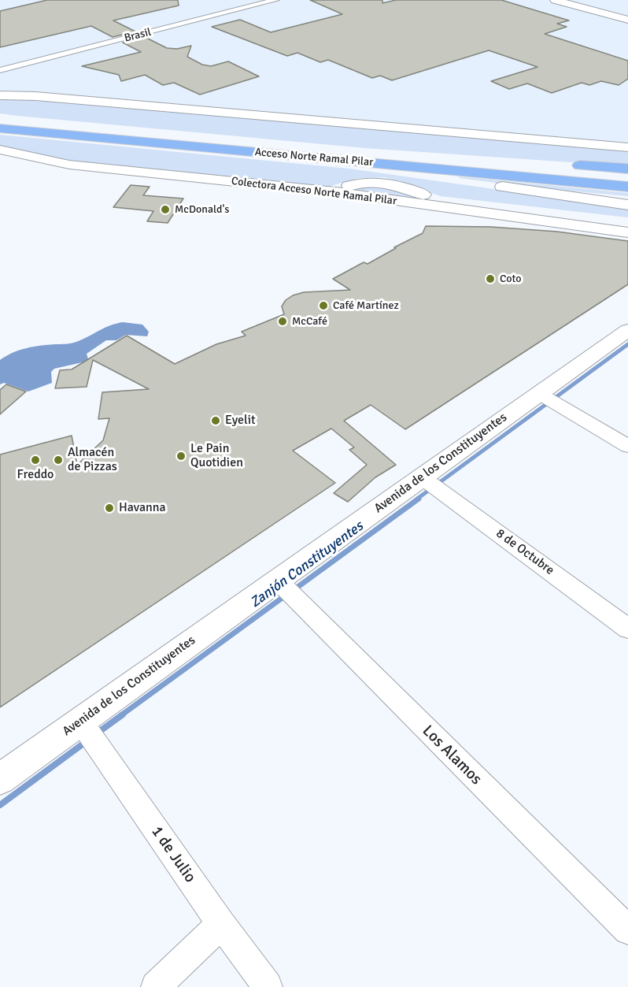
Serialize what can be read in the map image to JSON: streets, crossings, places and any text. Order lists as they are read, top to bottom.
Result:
{
  "streets": {
    "highway": ["Acceso Norte Ramal Pilar"],
    "street": [
      "Brasil",
      "Colectora Acceso Norte Ramal Pilar",
      "Avenida de los Constituyentes",
      "8 de Octubre",
      "Los Alamos",
      "1 de Julio"
    ]
  },
  "crossings": [
    ["Avenida de los Constituyentes", "8 de Octubre"],
    ["Avenida de los Constituyentes", "Los Alamos"],
    ["Avenida de los Constituyentes", "1 de Julio"]
  ],
  "water": ["Zanjón Constituyentes"],
  "places": [
    "McDonald's",
    "Coto",
    "Café Martínez",
    "McCafé",
    "Eyelit",
    "Le Pain Quotidien",
    "Freddo",
    "Almacén de Pizzas",
    "Havanna"
  ]
}
